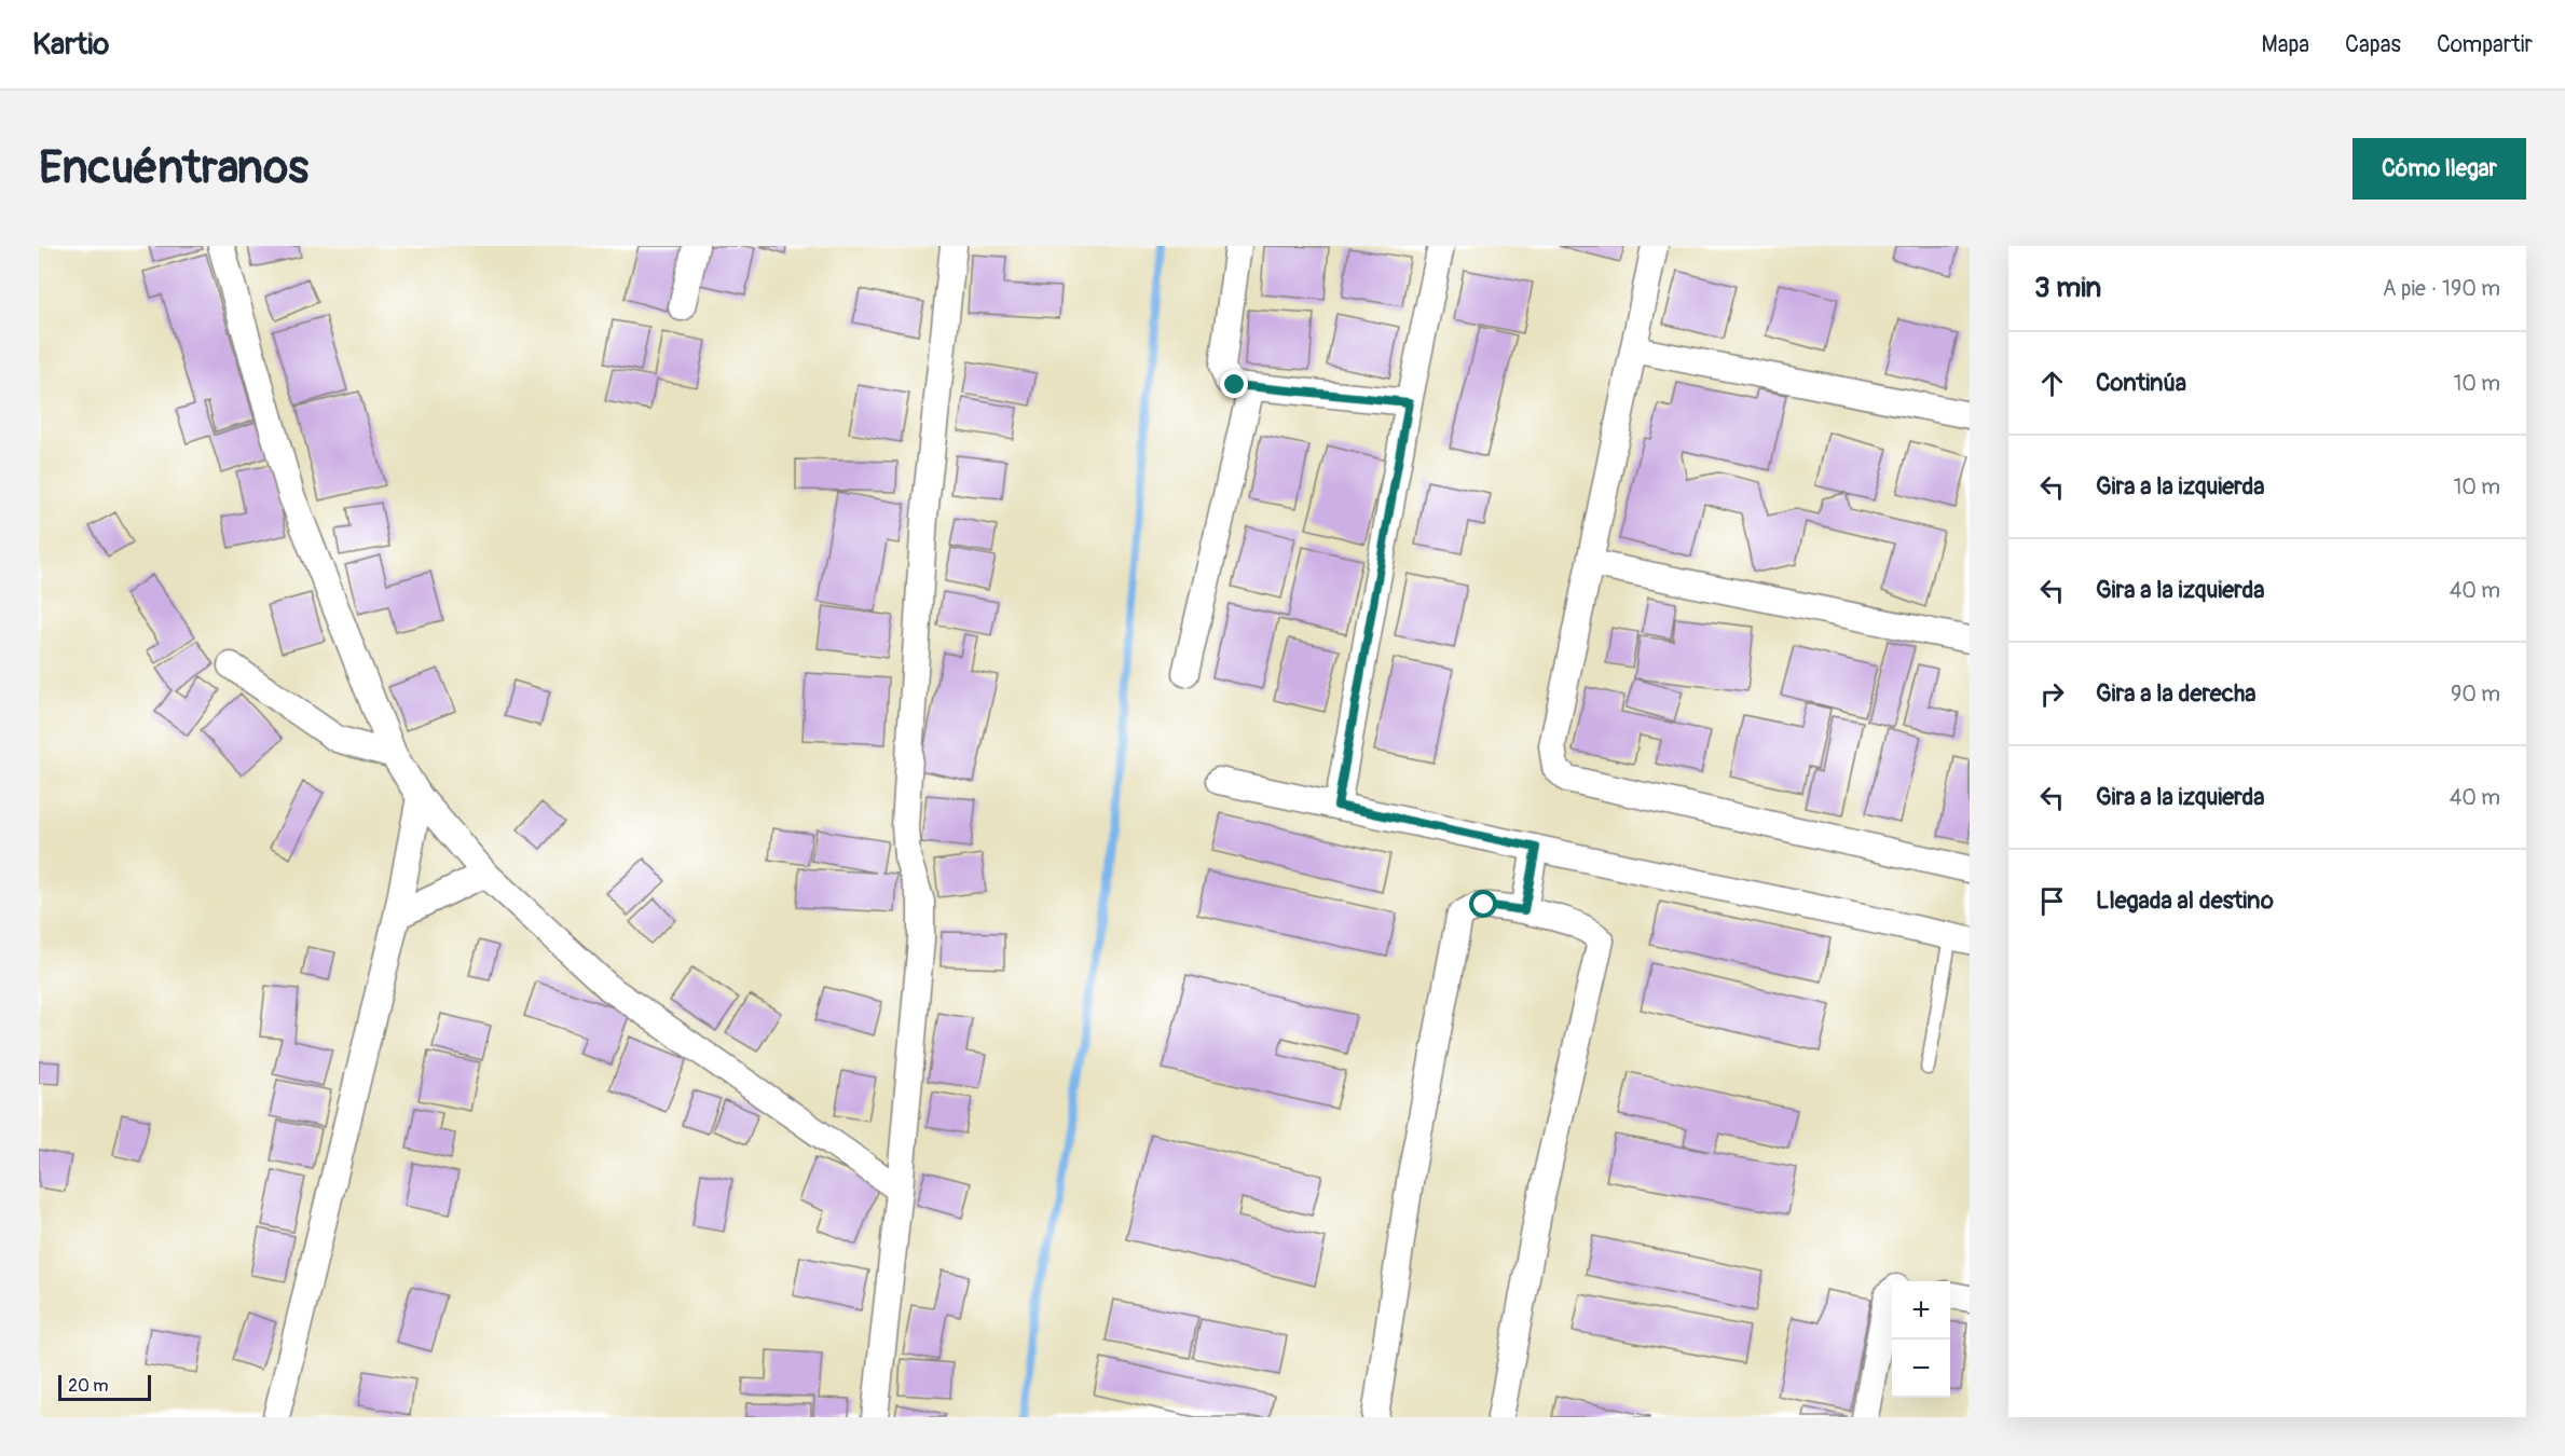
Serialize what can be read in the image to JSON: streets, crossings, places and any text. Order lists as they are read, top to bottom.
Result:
{
  "scale_bar": "20 m",
  "page": {
    "header": "Kartio",
    "nav": ["Mapa", "Capas", "Compartir"],
    "buttons": "Cómo llegar",
    "title": "Encuéntranos",
    "heading": ["3 min", "A pie · 190 m"],
    "list": [
      ["Continúa", "10 m"],
      ["Gira a la izquierda", "10 m"],
      ["Gira a la izquierda", "40 m"],
      ["Gira a la derecha", "90 m"],
      ["Gira a la izquierda", "40 m"],
      "Llegada al destino"
    ],
    "map_buttons": ["+", "−"],
    "scale": "20 m"
  }
}
